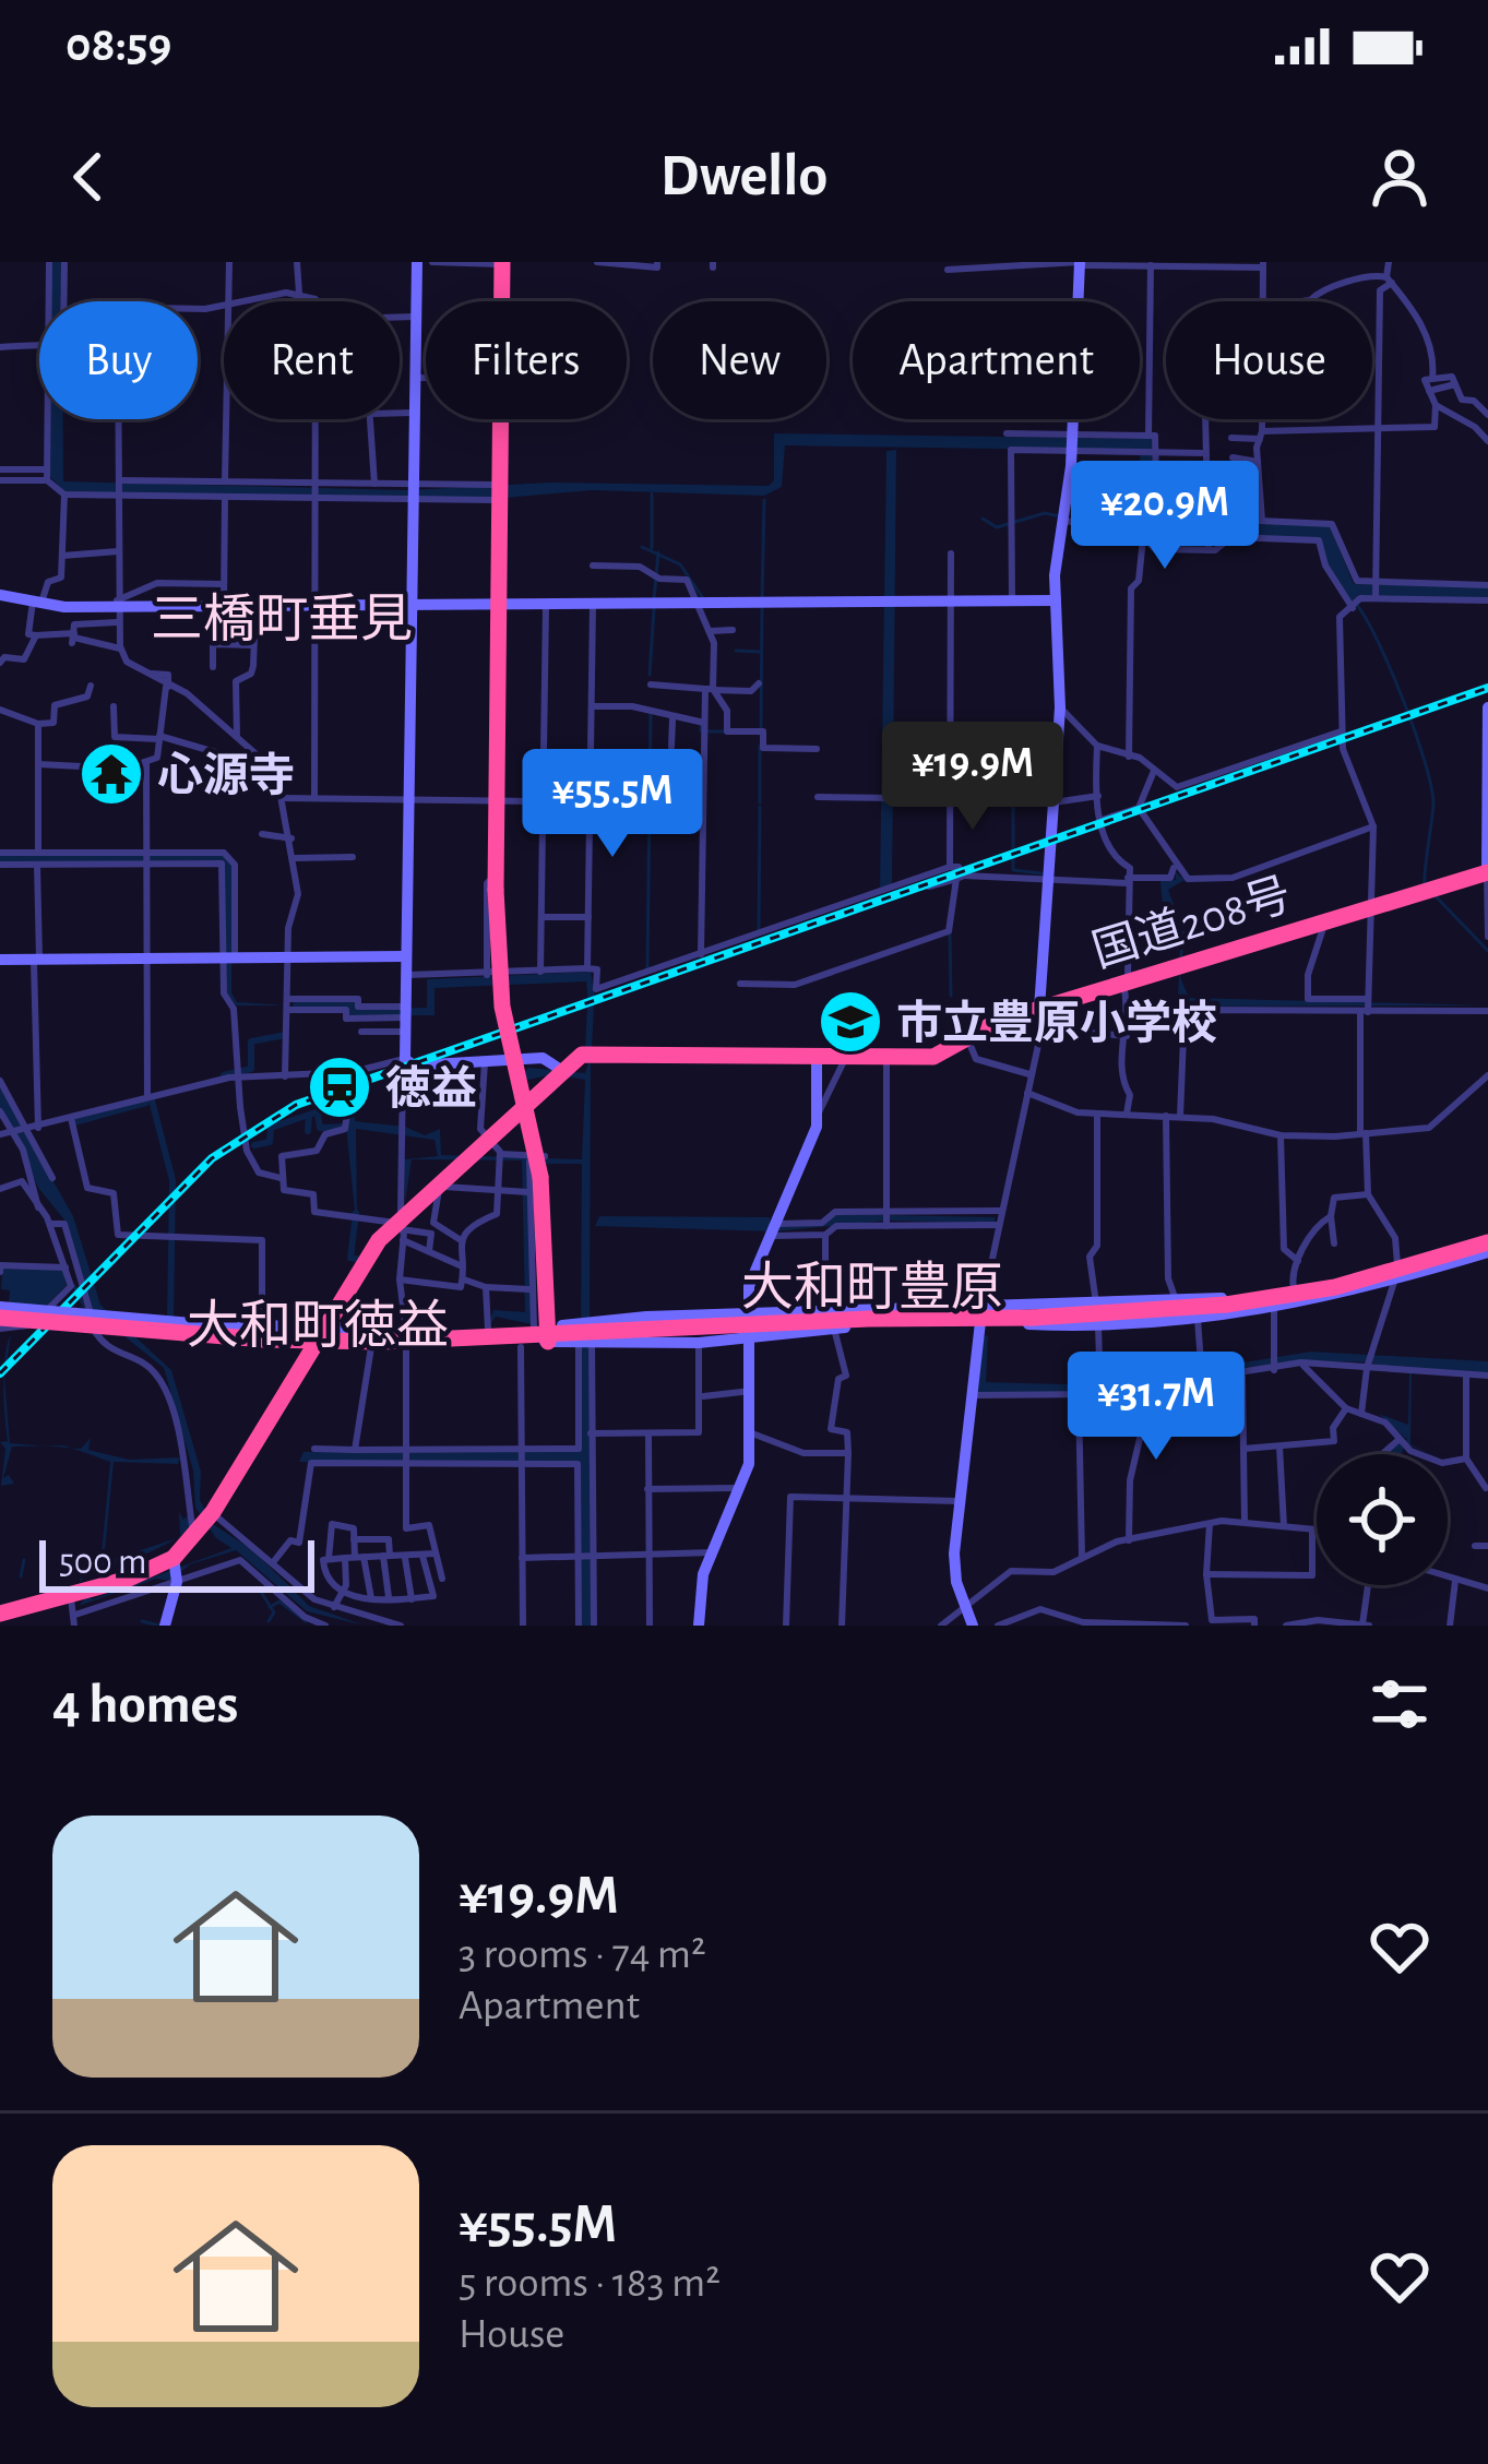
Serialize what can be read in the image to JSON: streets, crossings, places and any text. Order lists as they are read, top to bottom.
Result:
{
  "streets": {
    "highway": ["国道208号"]
  },
  "districts": ["三橋町垂見", "大和町豊原", "大和町徳益"],
  "places": {
    "temple": ["心源寺"],
    "school or university": ["市立豊原小学校"],
    "station": ["徳益"]
  },
  "scale_bar": "500 m",
  "page": {
    "status": "08:59",
    "header": "Dwello",
    "chip": [
      "Buy",
      "Rent",
      "Filters",
      "New",
      "Apartment",
      "House"
    ],
    "price": [
      "¥20.9M",
      "¥19.9M",
      "¥55.5M",
      "¥31.7M"
    ],
    "scale": "500 m",
    "heading": "4 homes",
    "list": [
      {
        "name": "¥19.9M",
        "note": "3 rooms · 74 m² · Apartment"
      },
      {
        "name": "¥55.5M",
        "note": "5 rooms · 183 m² · House"
      }
    ]
  }
}
